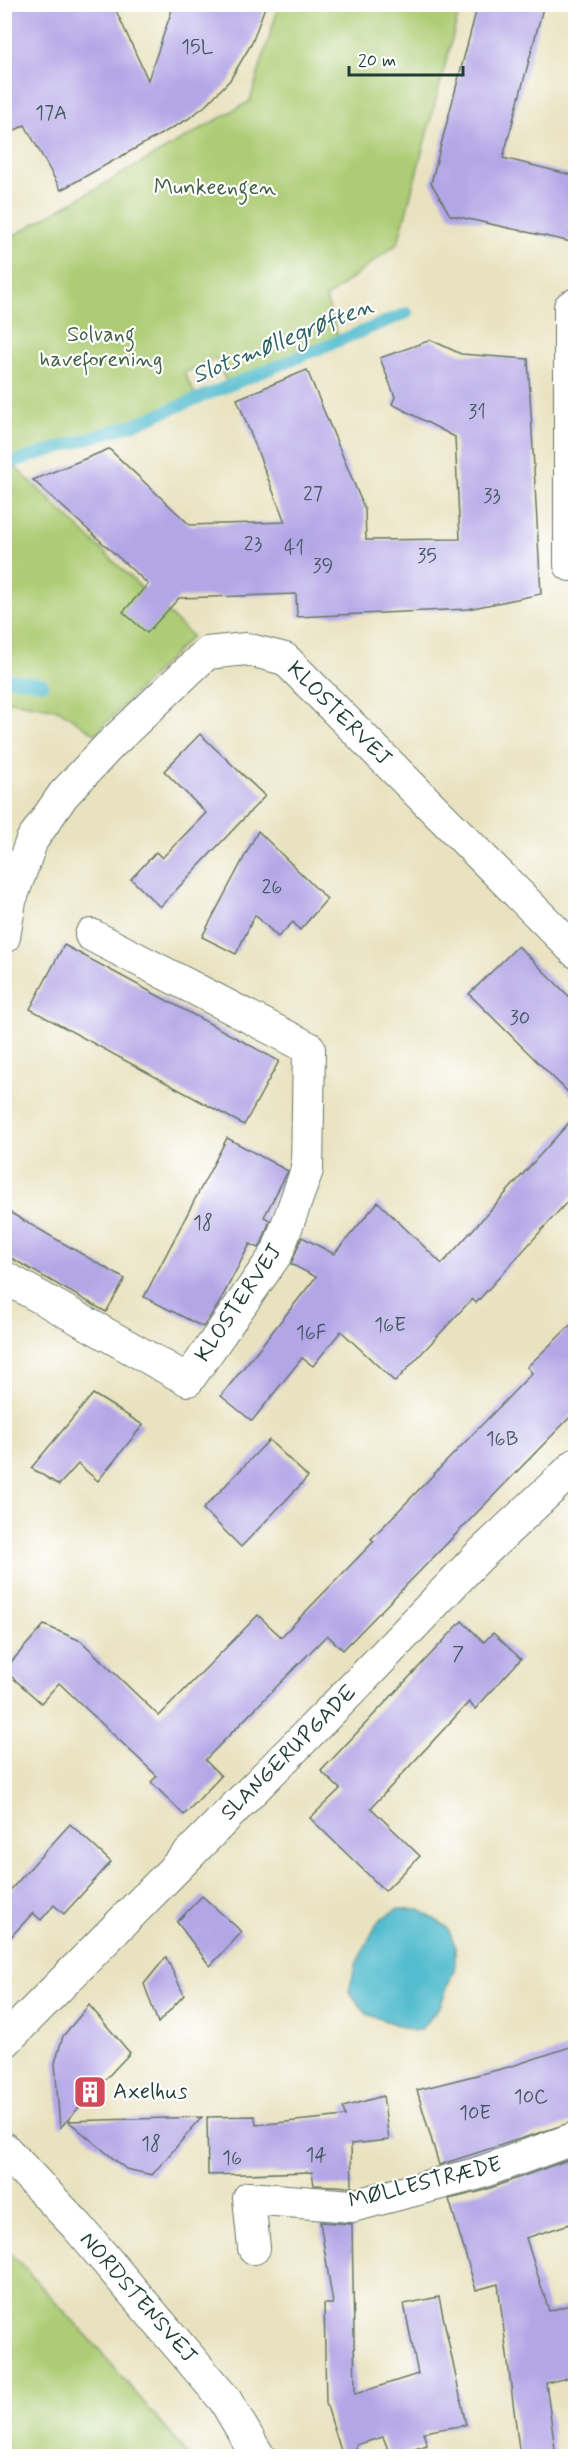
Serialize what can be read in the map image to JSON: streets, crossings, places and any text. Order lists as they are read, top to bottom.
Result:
{
  "streets": {
    "street": [
      "KLOSTERVEJ",
      "SLANGERUPGADE",
      "MØLLESTRÆDE",
      "NORDSTENSVEJ"
    ]
  },
  "water": ["Slotsmøllegrøften"],
  "parks": ["Munkeengen", "Solvang haveforening"],
  "places": {
    "building": ["Axelhus"]
  },
  "house_numbers": [
    "15L",
    "17A",
    "31",
    "27",
    "33",
    "23",
    "41",
    "35",
    "39",
    "26",
    "30",
    "18",
    "16E",
    "16F",
    "16B",
    "7",
    "10C",
    "10E",
    "18",
    "14",
    "16"
  ],
  "scale_bar": "20 m"
}
